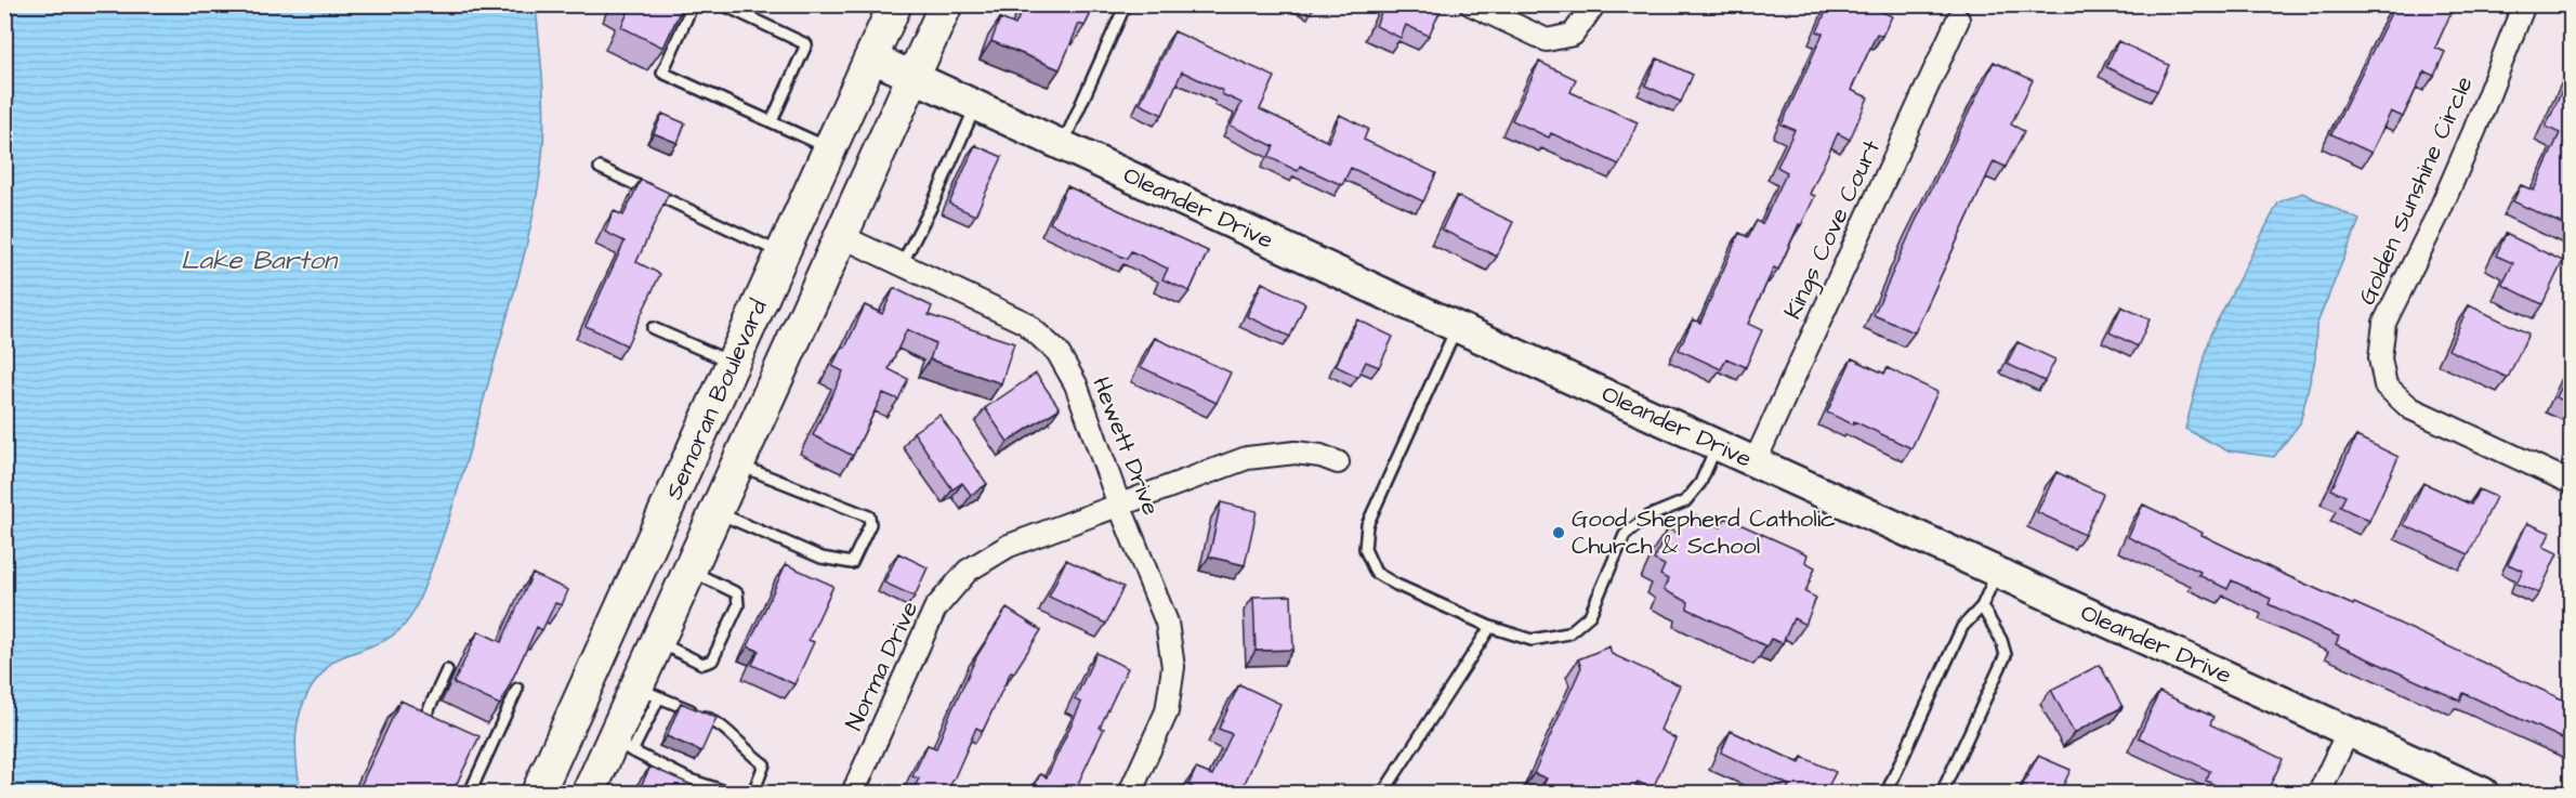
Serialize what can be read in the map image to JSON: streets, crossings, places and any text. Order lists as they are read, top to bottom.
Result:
{
  "streets": {
    "main road": ["Semoran Boulevard"],
    "street": [
      "Golden Sunshine Circle",
      "Oleander Drive",
      "Kings Cove Court",
      "Hewett Drive",
      "Norma Drive"
    ]
  },
  "crossings": [
    ["Oleander Drive", "Kings Cove Court"],
    ["Oleander Drive", "Semoran Boulevard"],
    ["Semoran Boulevard", "Hewett Drive"],
    ["Hewett Drive", "Norma Drive"]
  ],
  "water": ["Lake Barton"],
  "places": ["Good Shepherd Catholic Church & School"]
}
